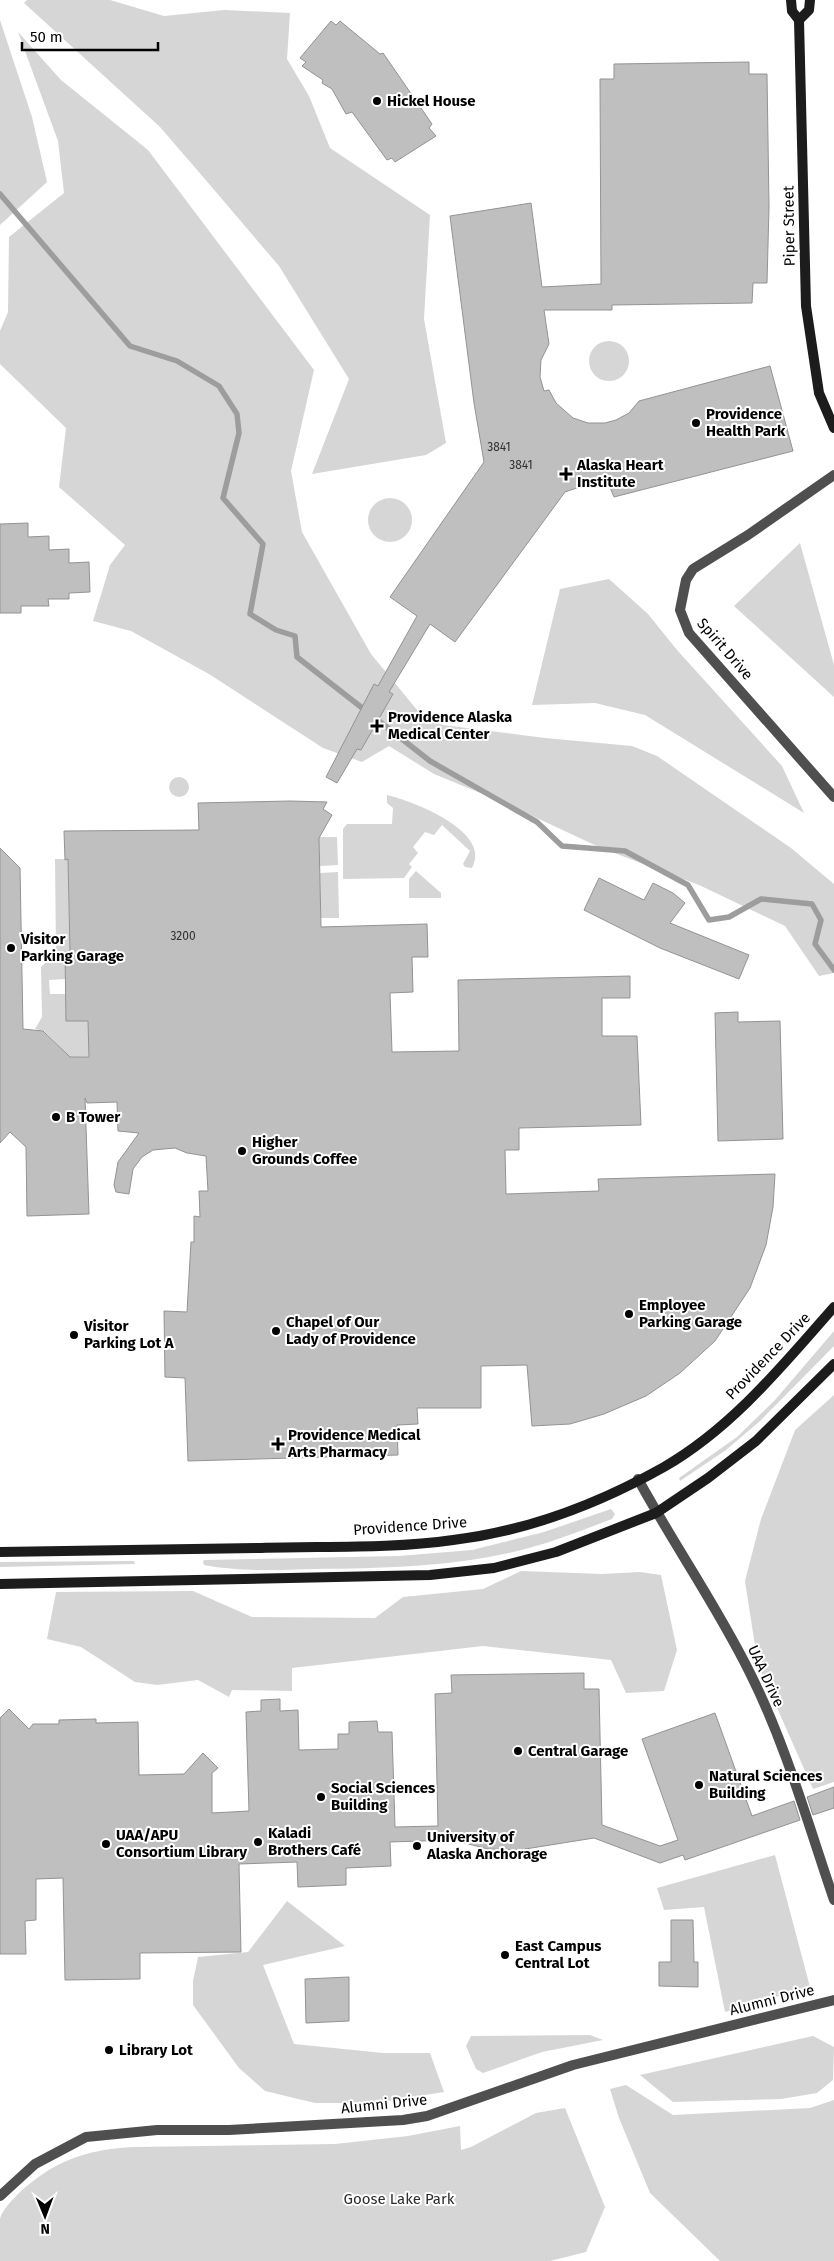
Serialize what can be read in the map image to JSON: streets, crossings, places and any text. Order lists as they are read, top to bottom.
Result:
{
  "streets": {
    "main road": ["Piper Street", "Providence Drive"],
    "street": ["Spirit Drive", "UAA Drive", "Alumni Drive"]
  },
  "crossings": [
    ["Providence Drive", "UAA Drive"]
  ],
  "parks": ["Goose Lake Park"],
  "places": {
    "other": [
      "Hickel House",
      "Providence Health Park",
      "Visitor Parking Garage",
      "B Tower",
      "Higher Grounds Coffee",
      "Employee Parking Garage",
      "Chapel of Our Lady of Providence",
      "Visitor Parking Lot A",
      "Central Garage",
      "Natural Sciences Building",
      "Social Sciences Building",
      "Kaladi Brothers Café",
      "UAA/APU Consortium Library",
      "University of Alaska Anchorage",
      "East Campus Central Lot",
      "Library Lot"
    ],
    "health": ["Alaska Heart Institute", "Providence Alaska Medical Center", "Providence Medical Arts Pharmacy"]
  },
  "house_numbers": ["3841", "3841", "3200"],
  "scale_bar": "50 m",
  "north": "bottom"
}
